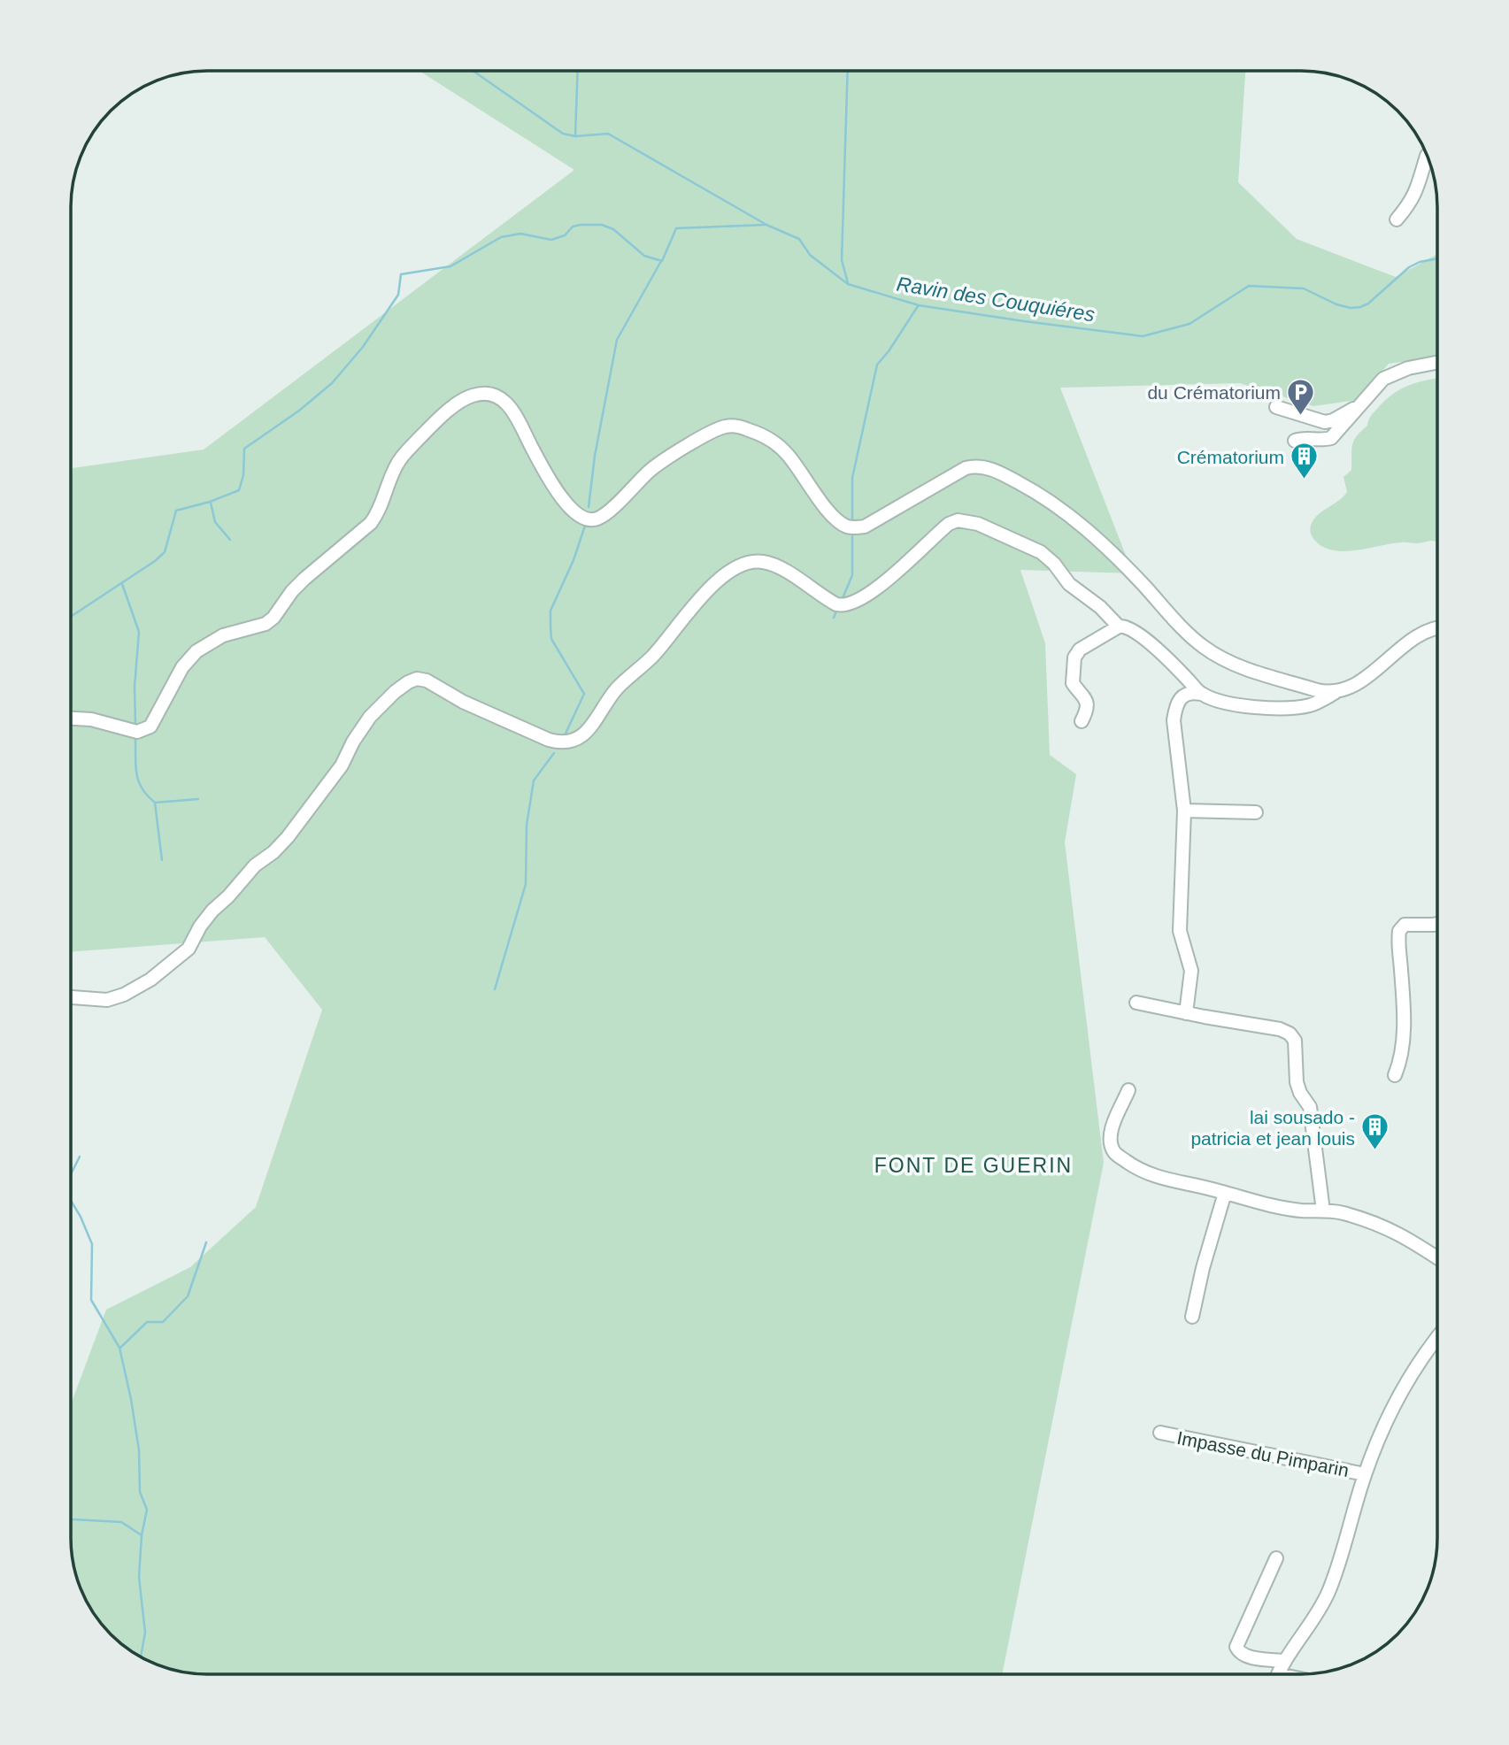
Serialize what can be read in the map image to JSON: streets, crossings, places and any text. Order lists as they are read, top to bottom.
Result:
{
  "streets": {
    "street": ["Impasse du Pimparin"]
  },
  "districts": ["FONT DE GUERIN"],
  "water": ["Ravin des Couquiéres"],
  "places": {
    "parking": ["du Crématorium"],
    "building": ["Crématorium", "lai sousado - patricia et jean louis"]
  }
}
